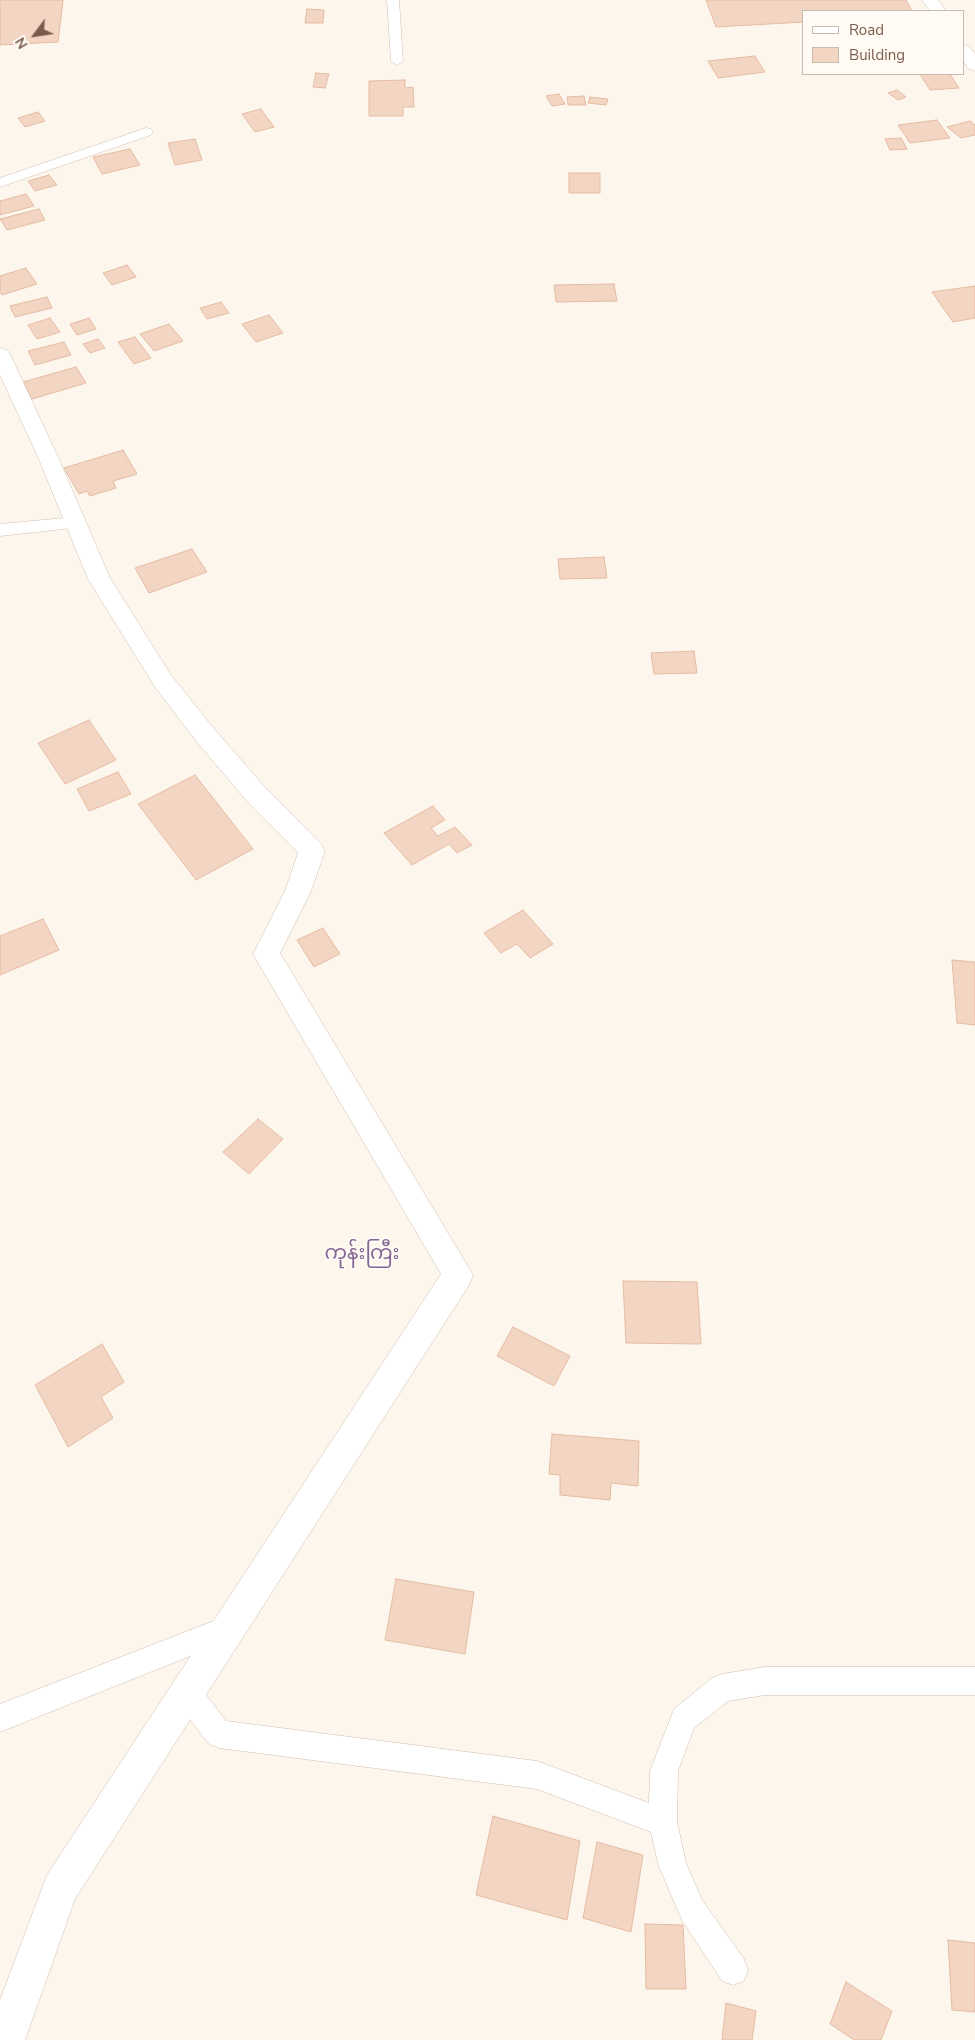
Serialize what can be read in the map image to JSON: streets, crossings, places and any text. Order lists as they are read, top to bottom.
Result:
{
  "districts": ["ကုန်းကြီး"],
  "legend": ["Road", "Building"],
  "north": "bottom left"
}
